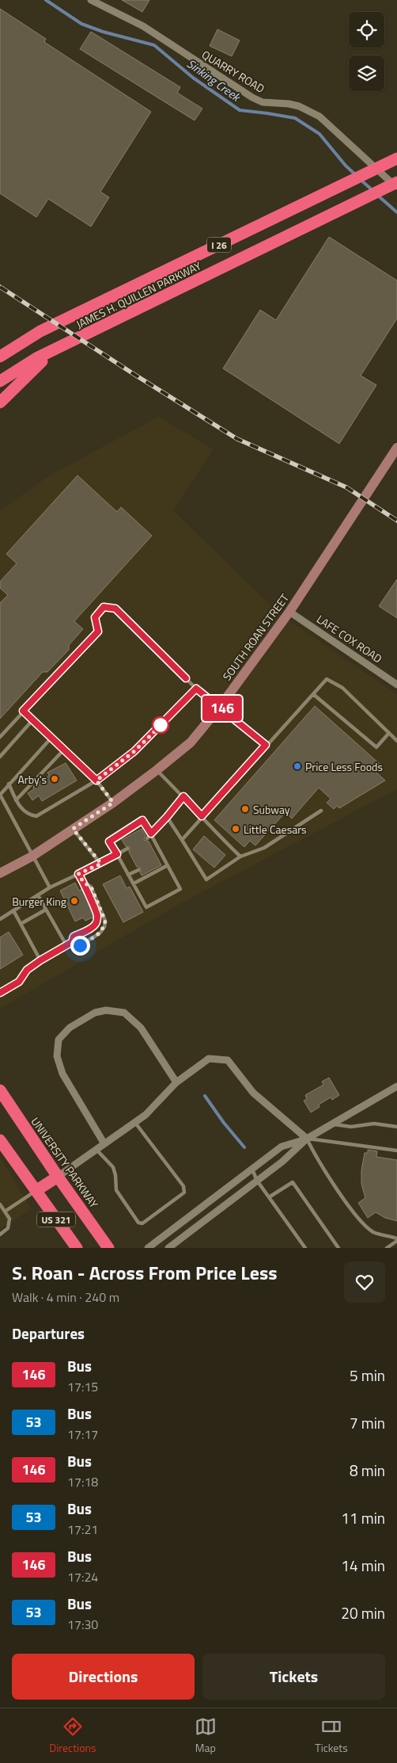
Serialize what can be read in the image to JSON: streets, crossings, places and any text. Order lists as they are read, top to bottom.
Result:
{
  "streets": {
    "highway": [
      "I 26",
      "JAMES H. QUILLEN PARKWAY",
      "UNIVERSITY PARKWAY",
      "US 321"
    ],
    "main road": ["SOUTH ROAN STREET"],
    "street": ["QUARRY ROAD", "LAFE COX ROAD"]
  },
  "crossings": [
    ["SOUTH ROAN STREET", "LAFE COX ROAD"]
  ],
  "water": ["Sinking Creek"],
  "places": [
    "Price Less Foods",
    "Arby's",
    "Subway",
    "Little Caesars",
    "Burger King"
  ],
  "lines": ["bus line 146"],
  "page": {
    "on_map": "146",
    "heading": [
      ["S. Roan - Across From Price Less", "Walk · 4 min · 240 m"],
      "Departures"
    ],
    "list": [
      {
        "mark": "146",
        "name": "Bus",
        "note": "17:15",
        "value": "5 min"
      },
      {
        "mark": "53",
        "name": "Bus",
        "note": "17:17",
        "value": "7 min"
      },
      {
        "mark": "146",
        "name": "Bus",
        "note": "17:18",
        "value": "8 min"
      },
      {
        "mark": "53",
        "name": "Bus",
        "note": "17:21",
        "value": "11 min"
      },
      {
        "mark": "146",
        "name": "Bus",
        "note": "17:24",
        "value": "14 min"
      },
      {
        "mark": "53",
        "name": "Bus",
        "note": "17:30",
        "value": "20 min"
      }
    ],
    "buttons": ["Directions", "Tickets"],
    "tabs": ["Directions", "Map", "Tickets"]
  }
}
